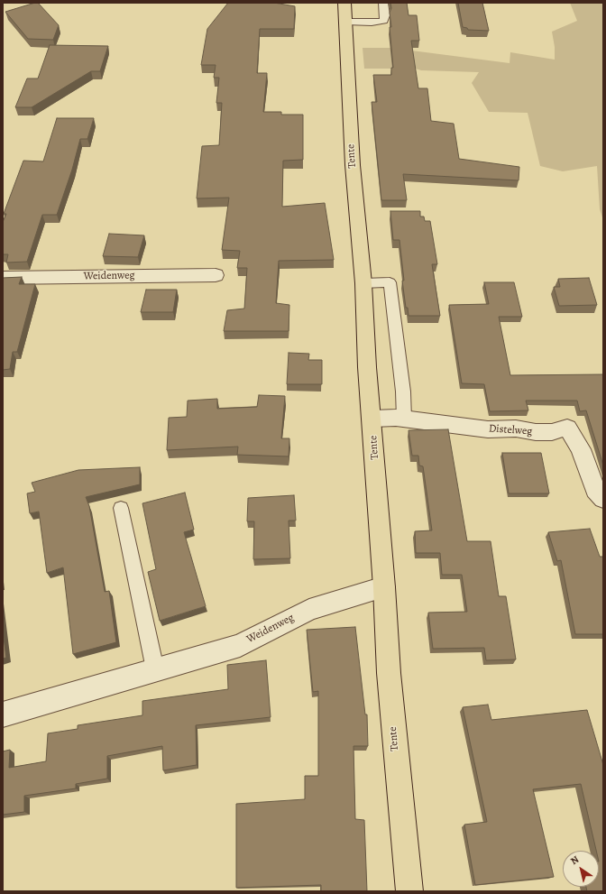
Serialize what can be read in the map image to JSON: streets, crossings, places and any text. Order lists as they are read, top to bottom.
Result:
{
  "streets": {
    "main road": ["Tente"],
    "street": ["Weidenweg", "Distelweg"]
  },
  "crossings": [
    ["Tente", "Weidenweg"],
    ["Tente", "Distelweg"]
  ],
  "north": "top left"
}
